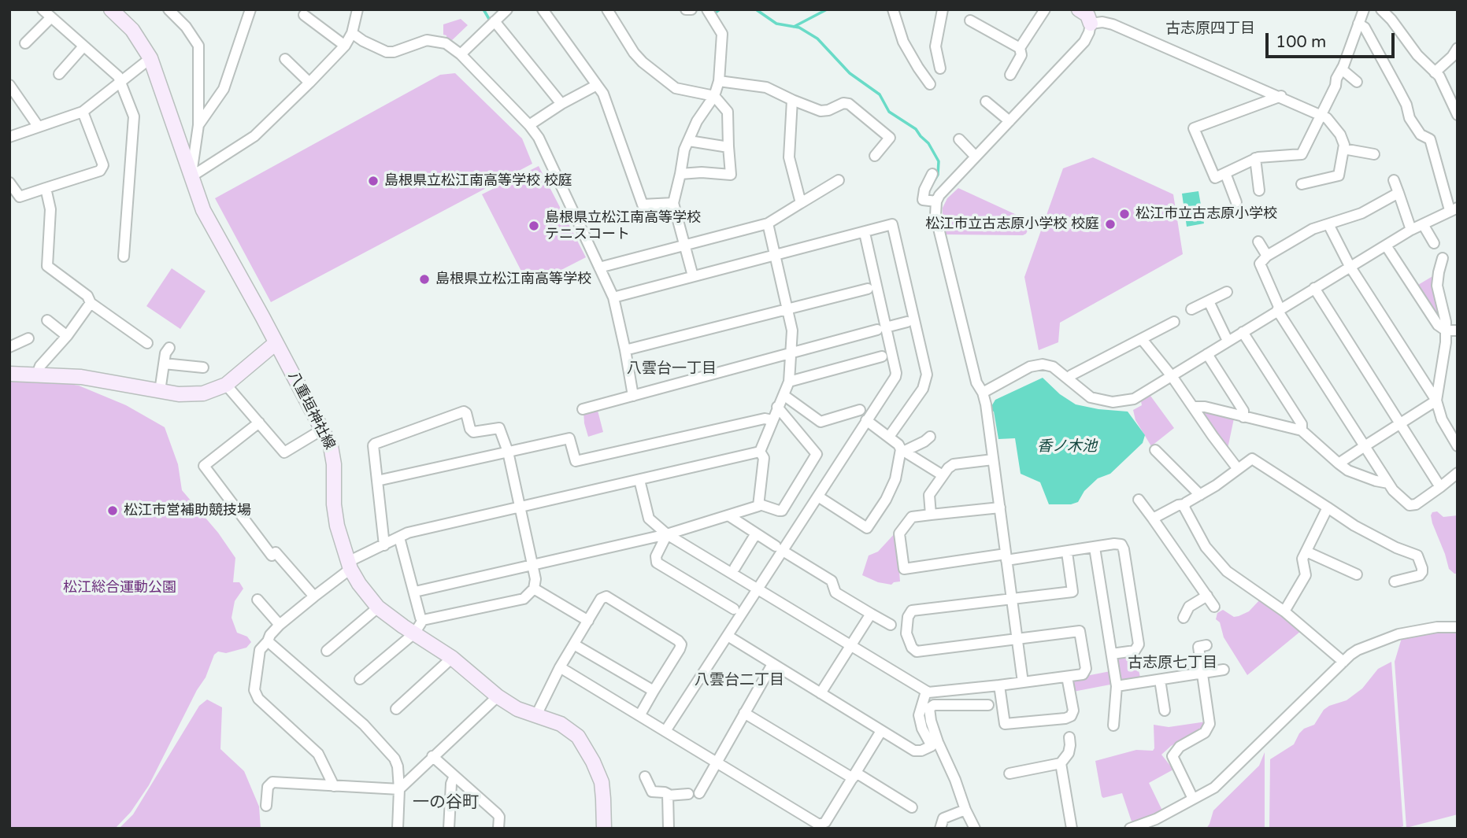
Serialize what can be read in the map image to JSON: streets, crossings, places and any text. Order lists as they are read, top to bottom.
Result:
{
  "streets": {
    "main road": ["八重垣神社線"]
  },
  "districts": [
    "古志原四丁目",
    "八雲台一丁目",
    "古志原七丁目",
    "八雲台二丁目",
    "一の谷町"
  ],
  "water": ["香ノ木池"],
  "parks": ["松江総合運動公園"],
  "places": [
    "島根県立松江南高等学校 校庭",
    "松江市立古志原小学校",
    "松江市立古志原小学校 校庭",
    "島根県立松江南高等学校 テニスコート",
    "島根県立松江南高等学校",
    "松江市営補助競技場"
  ],
  "scale_bar": "100 m"
}
